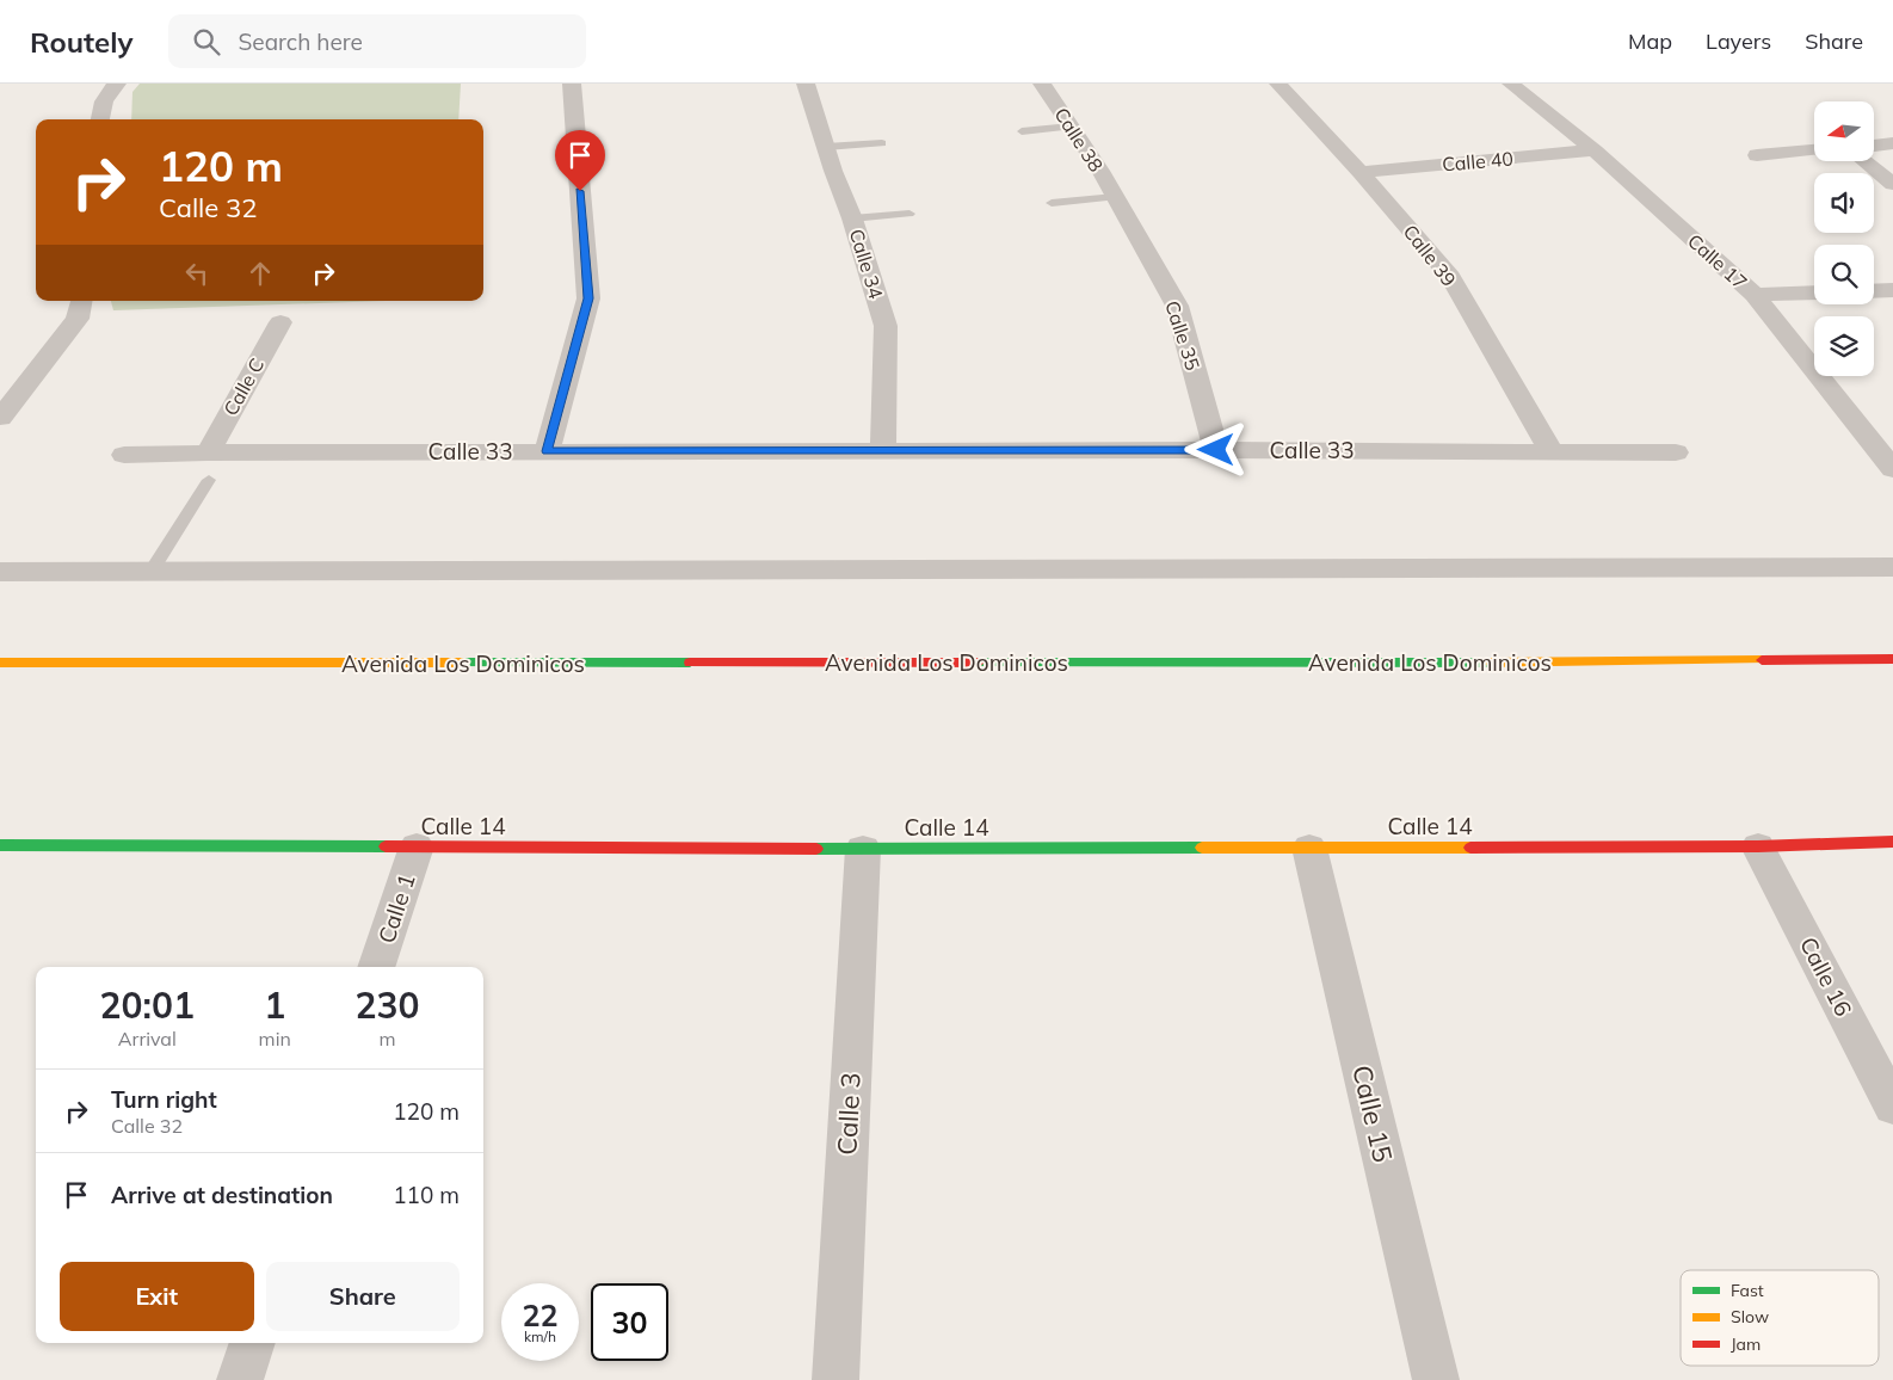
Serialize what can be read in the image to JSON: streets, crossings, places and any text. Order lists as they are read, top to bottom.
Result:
{
  "streets": {
    "street": [
      "Calle 38",
      "Calle 40",
      "Calle 39",
      "Calle 17",
      "Calle 34",
      "Calle 35",
      "Calle C",
      "Calle 33",
      "Avenida Los Dominicos",
      "Calle 14",
      "Calle 1",
      "Calle 16",
      "Calle 3",
      "Calle 15"
    ]
  },
  "crossings": [
    ["Calle 38", "Calle 35"],
    ["Calle 40", "Calle 39"],
    ["Calle 40", "Calle 17"],
    ["Calle 39", "Calle 33"],
    ["Calle 34", "Calle 33"],
    ["Calle 35", "Calle 33"],
    ["Calle C", "Calle 33"],
    ["Calle 14", "Calle 1"],
    ["Calle 14", "Calle 16"],
    ["Calle 14", "Calle 3"],
    ["Calle 14", "Calle 15"]
  ],
  "legend": ["Fast", "Slow", "Jam"],
  "north": "left",
  "page": {
    "header": "Routely",
    "search": "Search here",
    "nav": ["Map", "Layers", "Share"],
    "turn": ["120 m", "Calle 32"],
    "eta": [
      "20:01",
      "Arrival",
      "1",
      "min",
      "230",
      "m"
    ],
    "list": [
      {
        "name": "Turn right",
        "note": "Calle 32",
        "value": "120 m"
      },
      {
        "name": "Arrive at destination",
        "value": "110 m"
      }
    ],
    "buttons": ["Exit", "Share"],
    "speed": "22 km/h",
    "limit": "30"
  }
}
